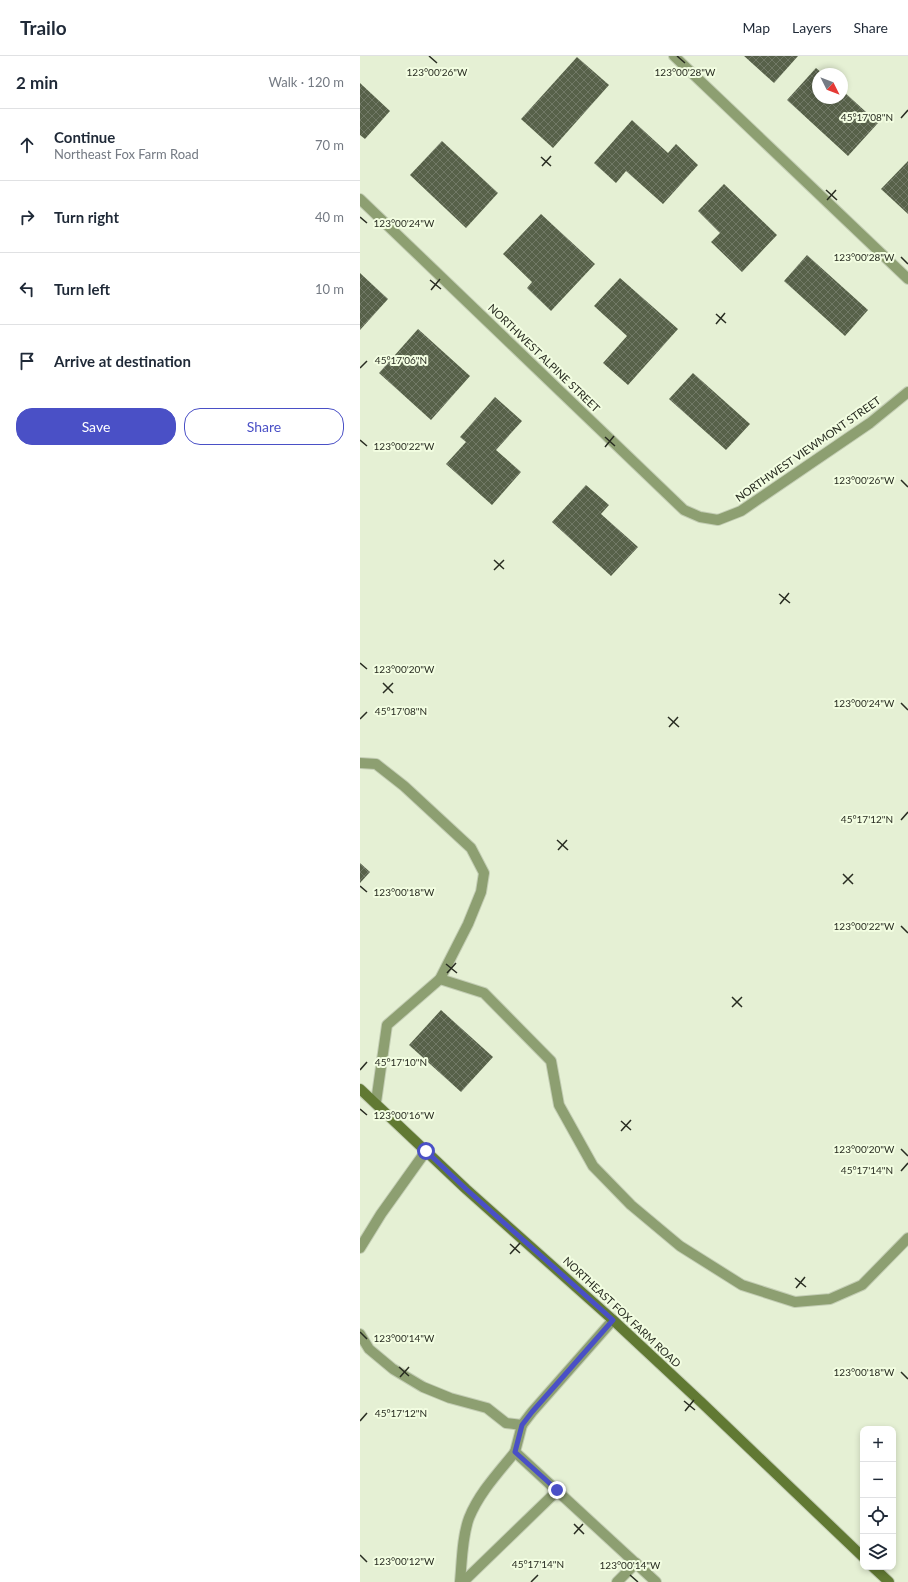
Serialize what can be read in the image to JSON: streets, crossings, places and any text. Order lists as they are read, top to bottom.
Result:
{
  "streets": {
    "street": ["NORTHWEST ALPINE STREET", "NORTHWEST VIEWMONT STREET", "NORTHEAST FOX FARM ROAD"]
  },
  "crossings": [
    ["NORTHWEST ALPINE STREET", "NORTHWEST VIEWMONT STREET"]
  ],
  "north": "bottom right",
  "page": {
    "header": "Trailo",
    "nav": ["Map", "Layers", "Share"],
    "heading": ["2 min", "Walk · 120 m"],
    "list": [
      ["Continue", "Northeast Fox Farm Road", "70 m"],
      ["Turn right", "40 m"],
      ["Turn left", "10 m"],
      "Arrive at destination"
    ],
    "buttons": ["Save", "Share"],
    "map_buttons": ["+", "−"]
  },
  "coordinates": [
    "123°00'26\"W",
    "123°00'28\"W",
    "45°17'08\"N",
    "123°00'24\"W",
    "45°17'06\"N",
    "123°00'22\"W",
    "123°00'20\"W",
    "45°17'12\"N",
    "123°00'18\"W",
    "45°17'10\"N",
    "123°00'16\"W",
    "45°17'14\"N",
    "123°00'14\"W",
    "123°00'12\"W"
  ]
}
